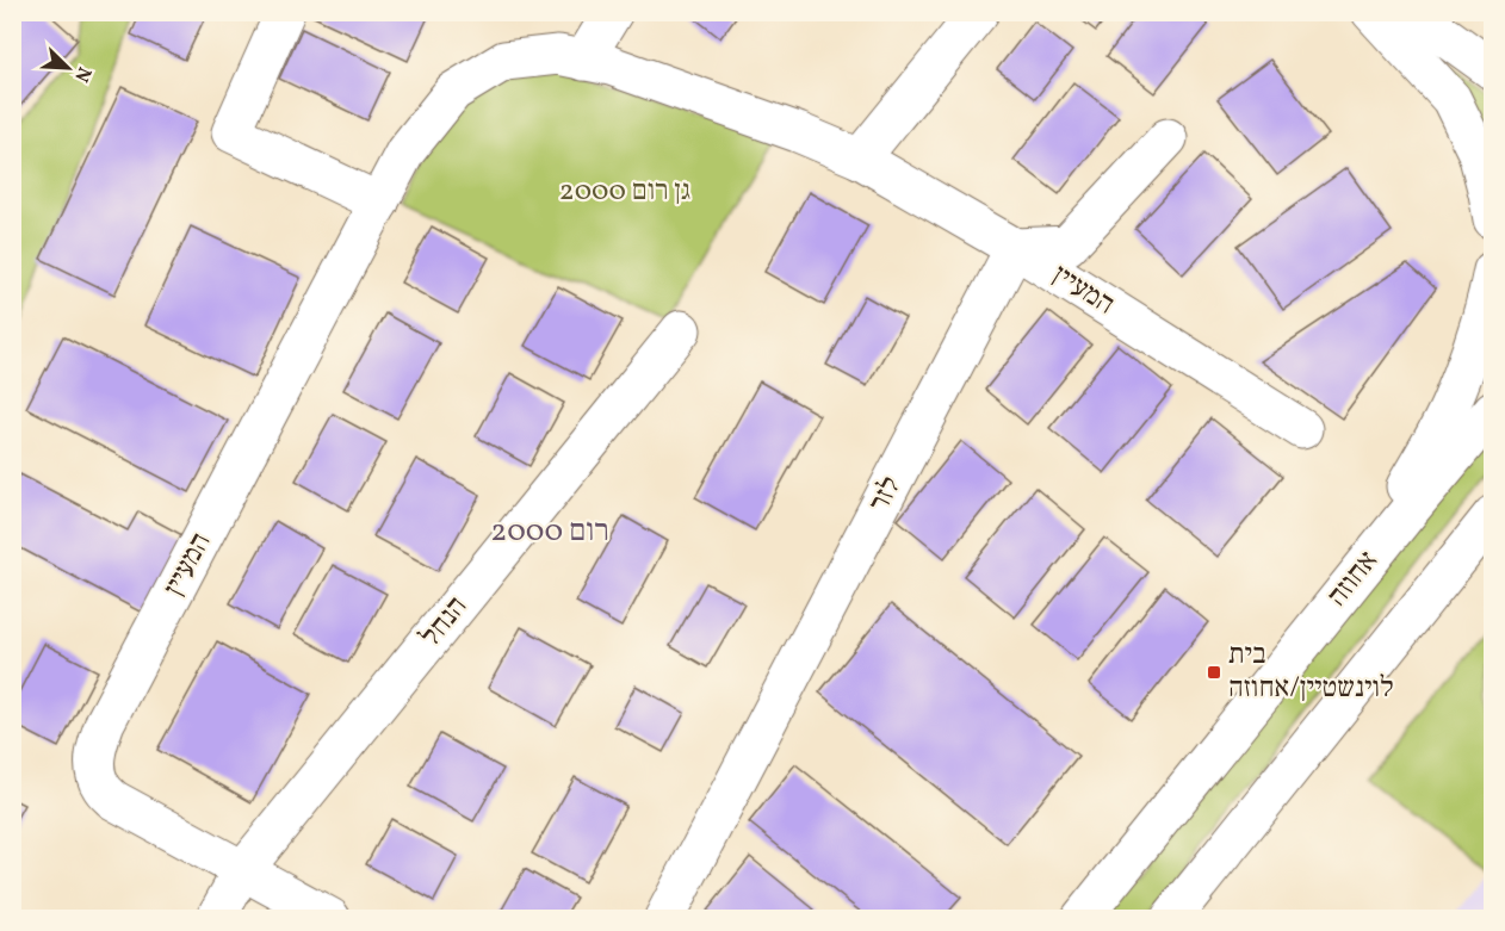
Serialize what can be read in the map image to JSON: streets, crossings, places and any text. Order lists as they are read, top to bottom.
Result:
{
  "streets": {
    "street": [
      "המעיין",
      "לזר",
      "אחוזה",
      "הנחל"
    ]
  },
  "crossings": [
    ["המעיין", "לזר"],
    ["המעיין", "הנחל"]
  ],
  "districts": ["רום 2000"],
  "parks": ["גן רום 2000"],
  "places": {
    "transit": ["בית לוינשטיין/אחוזה"]
  },
  "north": "bottom right"
}
